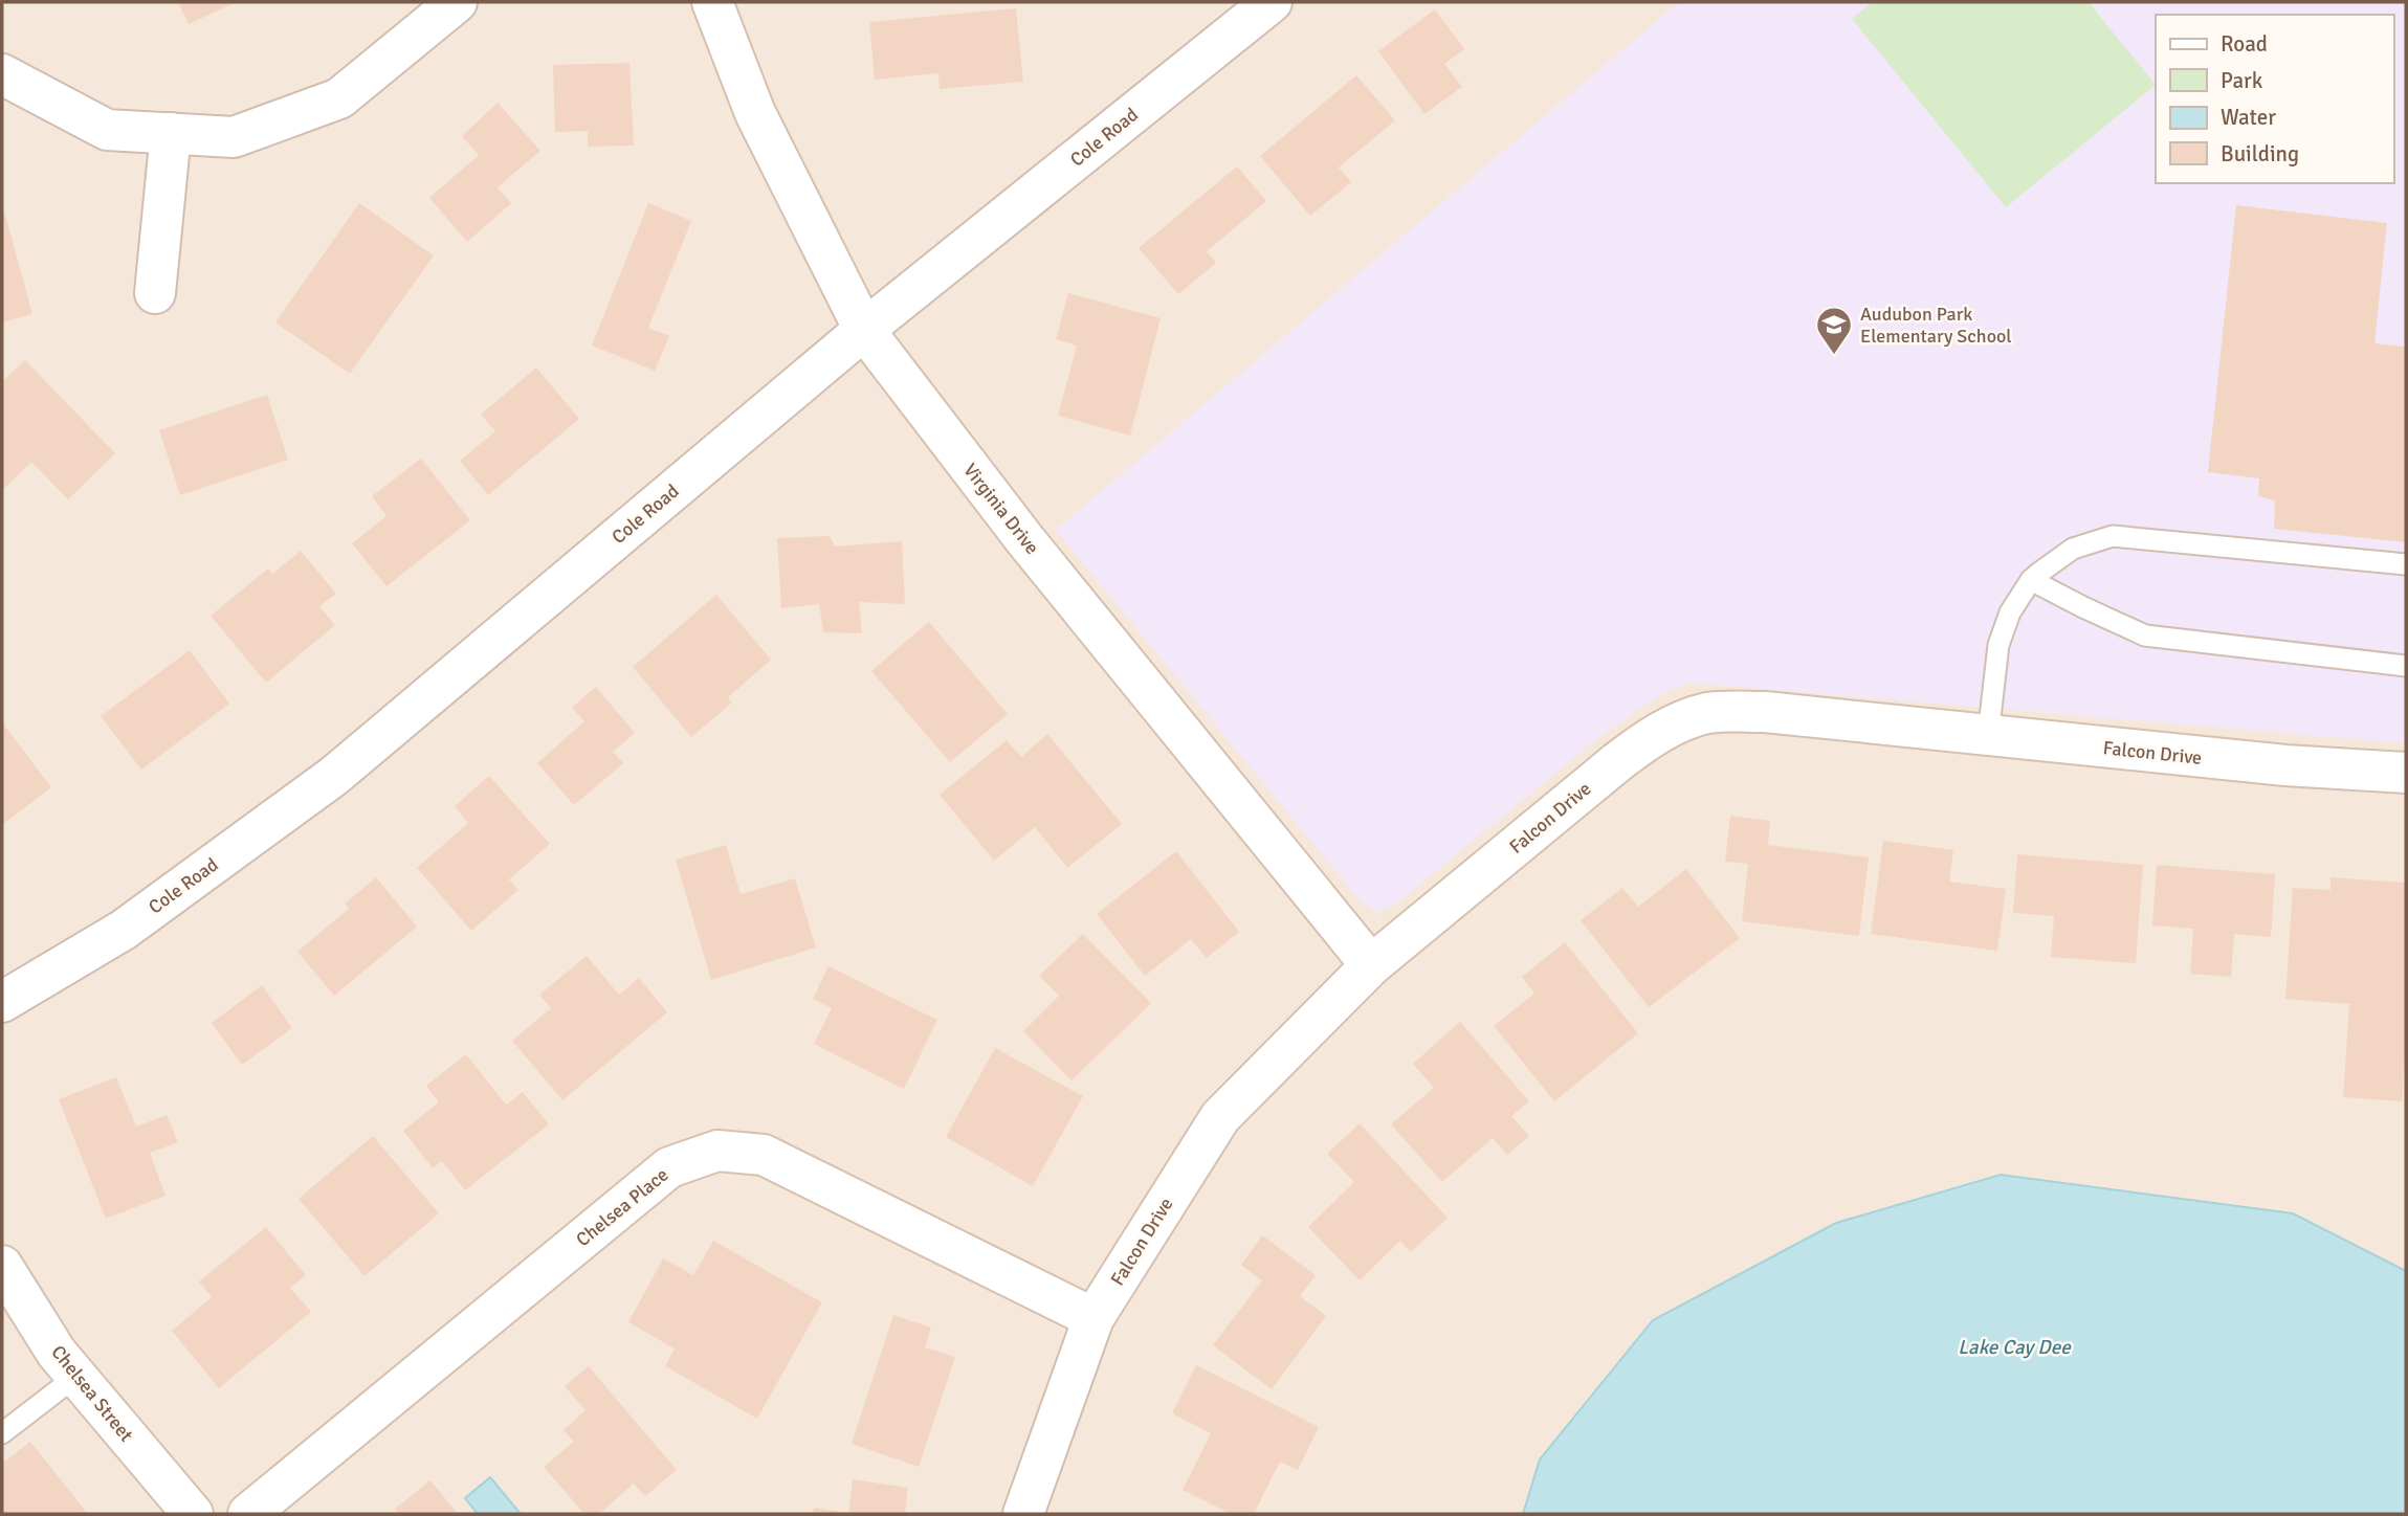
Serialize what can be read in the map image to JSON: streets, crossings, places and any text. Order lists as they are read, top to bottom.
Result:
{
  "streets": {
    "street": [
      "Cole Road",
      "Virginia Drive",
      "Falcon Drive",
      "Chelsea Place",
      "Chelsea Street"
    ]
  },
  "crossings": [
    ["Cole Road", "Virginia Drive"],
    ["Virginia Drive", "Falcon Drive"],
    ["Falcon Drive", "Chelsea Place"]
  ],
  "water": ["Lake Cay Dee"],
  "places": {
    "school or university": ["Audubon Park Elementary School"]
  },
  "legend": [
    "Road",
    "Park",
    "Water",
    "Building"
  ]
}
